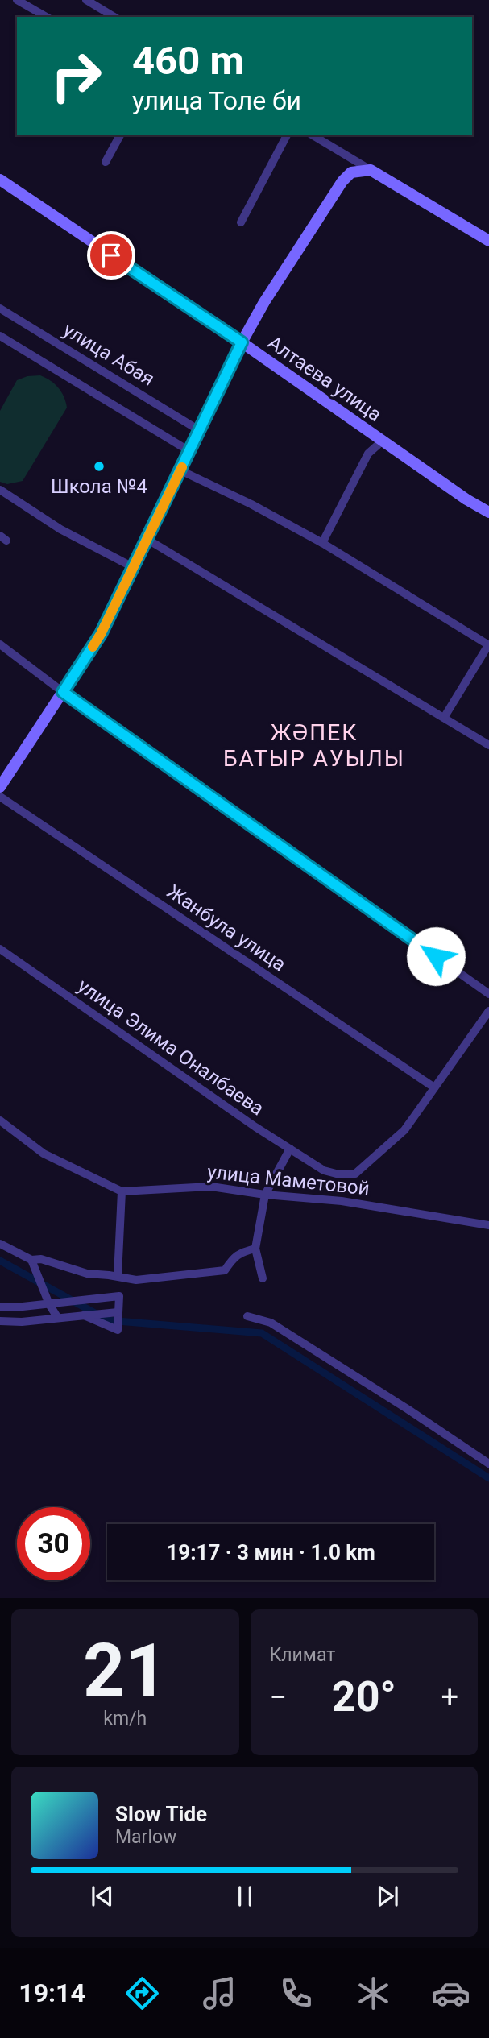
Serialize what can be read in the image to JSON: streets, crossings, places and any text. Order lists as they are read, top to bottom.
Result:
{
  "streets": {
    "main road": ["Алтаева улица"],
    "street": [
      "улица Абая",
      "Жанбула улица",
      "улица Элима Оналбаева",
      "улица Маметовой"
    ]
  },
  "crossings": [
    ["Жанбула улица", "улица Элима Оналбаева"]
  ],
  "districts": ["ЖӘПЕК БАТЫР АУЫЛЫ"],
  "places": ["Школа №4"],
  "page": {
    "turn": ["460 m", "улица Толе би"],
    "limit": "30",
    "trip": "19:17 · 3 мин · 1.0 km",
    "tile": [
      ["21", "km/h"],
      "Климат"
    ],
    "heat": ["−", "20°", "+"],
    "song": ["Slow Tide", "Marlow"],
    "tabs": "19:14"
  }
}
